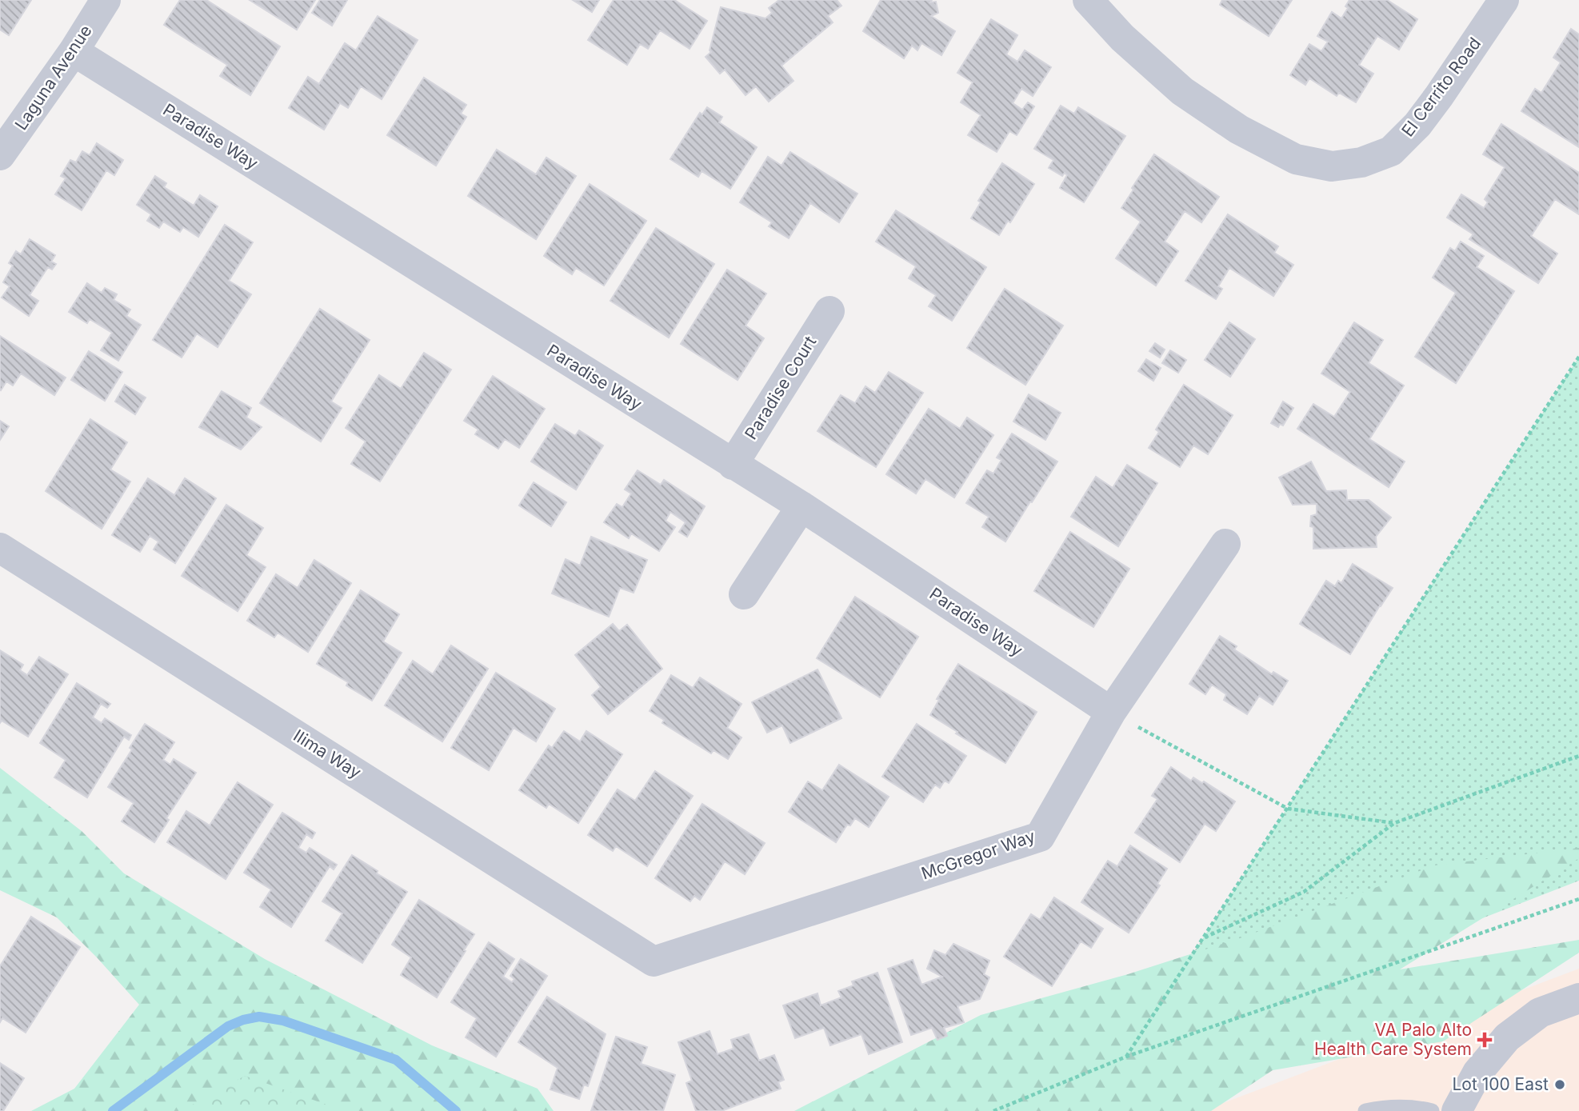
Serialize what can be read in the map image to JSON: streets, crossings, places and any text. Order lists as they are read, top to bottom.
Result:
{
  "streets": {
    "street": [
      "Laguna Avenue",
      "El Cerrito Road",
      "Paradise Way",
      "Paradise Court",
      "Ilima Way",
      "McGregor Way"
    ]
  },
  "crossings": [
    ["Laguna Avenue", "Paradise Way"],
    ["Paradise Way", "Paradise Court"],
    ["Paradise Way", "McGregor Way"],
    ["Ilima Way", "McGregor Way"]
  ],
  "places": {
    "health": ["VA Palo Alto Health Care System"],
    "other": ["Lot 100 East"]
  }
}
